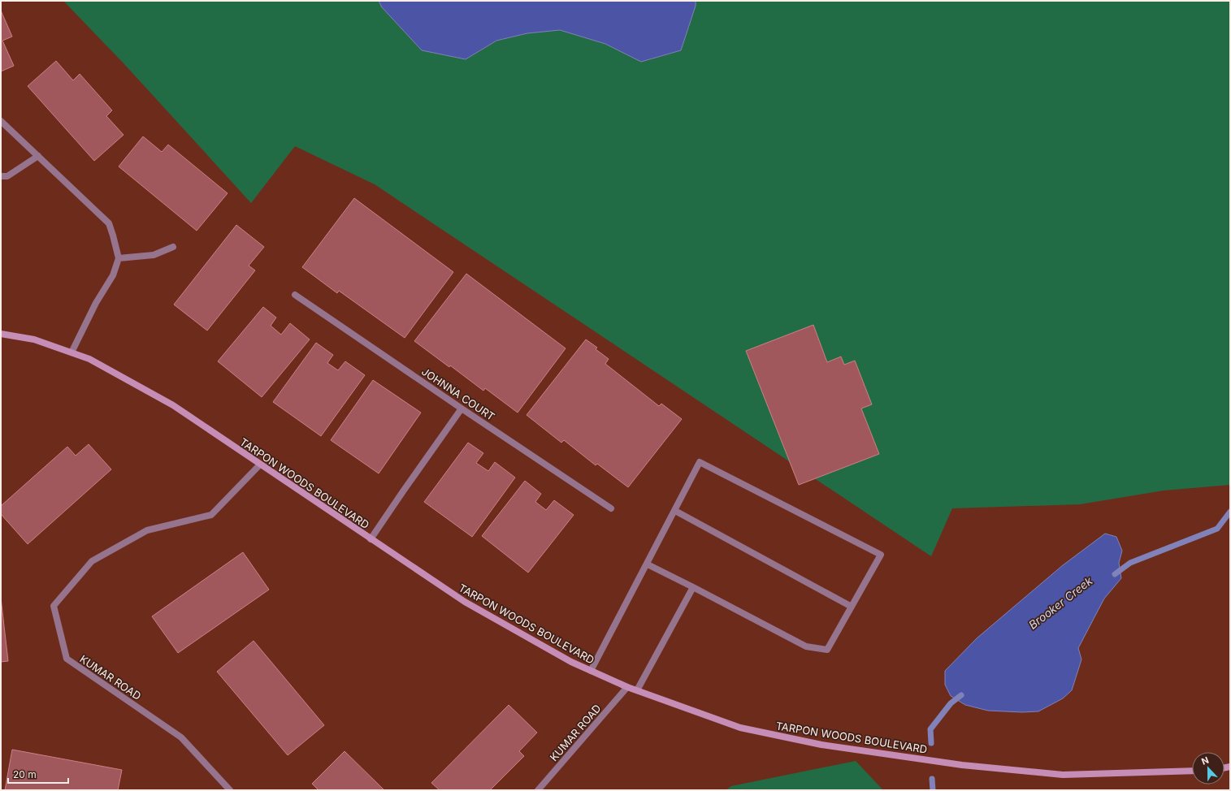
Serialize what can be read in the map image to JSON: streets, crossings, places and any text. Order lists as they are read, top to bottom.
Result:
{
  "streets": {
    "street": ["JOHNNA COURT", "TARPON WOODS BOULEVARD", "KUMAR ROAD"]
  },
  "crossings": [
    ["TARPON WOODS BOULEVARD", "KUMAR ROAD"]
  ],
  "water": ["Brooker Creek"],
  "scale_bar": "20 m",
  "north": "top"
}
